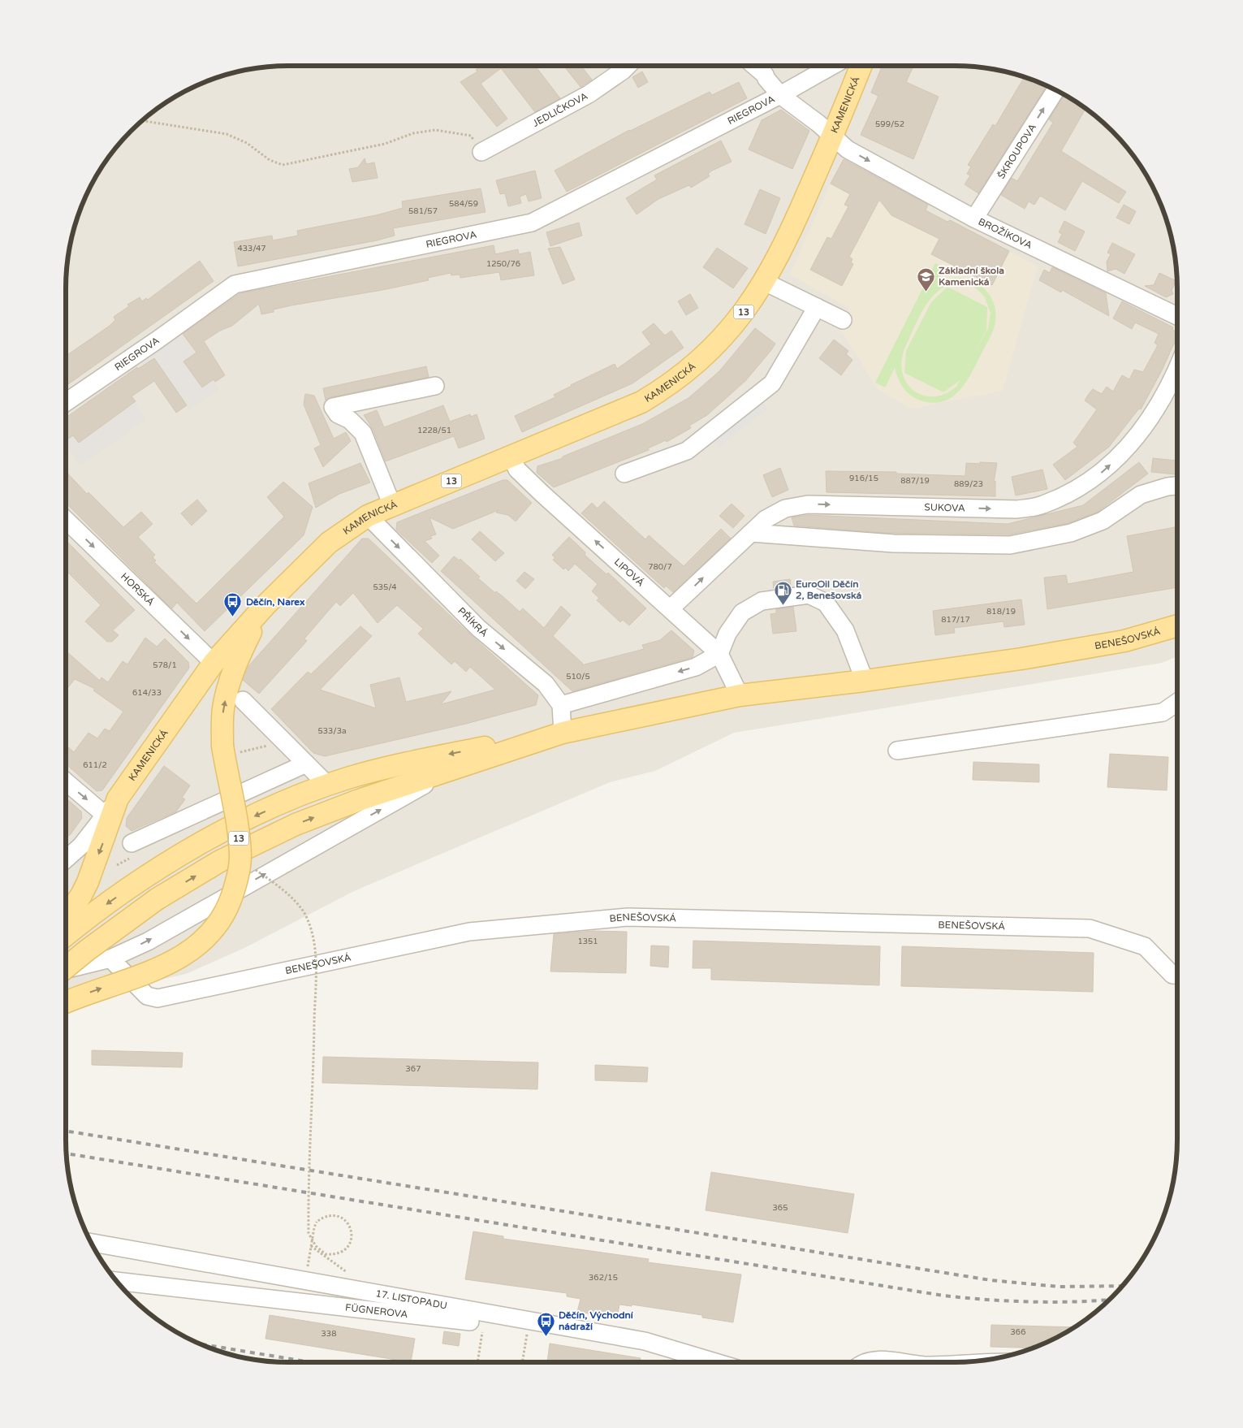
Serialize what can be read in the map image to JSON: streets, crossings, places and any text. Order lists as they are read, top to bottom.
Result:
{
  "streets": {
    "main road": ["KAMENICKÁ", "13", "BENEŠOVSKÁ"],
    "street": [
      "JEDLIČKOVA",
      "RIEGROVA",
      "ŠKROUPOVA",
      "BROŽÍKOVA",
      "SUKOVA",
      "LIPOVÁ",
      "HORSKÁ",
      "PŘÍKRÁ",
      "17. LISTOPADU",
      "FÜGNEROVA"
    ]
  },
  "crossings": [
    ["KAMENICKÁ", "BROŽÍKOVA"],
    ["KAMENICKÁ", "13"],
    ["KAMENICKÁ", "LIPOVÁ"],
    ["KAMENICKÁ", "HORSKÁ"],
    ["KAMENICKÁ", "PŘÍKRÁ"],
    ["RIEGROVA", "BROŽÍKOVA"],
    ["ŠKROUPOVA", "BROŽÍKOVA"],
    ["SUKOVA", "LIPOVÁ"],
    ["LIPOVÁ", "BENEŠOVSKÁ"],
    ["17. LISTOPADU", "FÜGNEROVA"]
  ],
  "one_way": [
    "ŠKROUPOVA",
    "LIPOVÁ",
    "HORSKÁ",
    "PŘÍKRÁ"
  ],
  "places": {
    "school or university": ["Základní škola Kamenická"],
    "fuel station": ["EuroOil Děčín 2, Benešovská"],
    "bus stop": ["Děčín, Narex", "Děčín, Východní nádraží"]
  },
  "house_numbers": [
    "599/52",
    "584/59",
    "581/57",
    "433/47",
    "1250/76",
    "1228/51",
    "916/15",
    "887/19",
    "889/23",
    "780/7",
    "535/4",
    "818/19",
    "817/17",
    "578/1",
    "510/5",
    "614/33",
    "533/3a",
    "611/2",
    "1351",
    "367",
    "365",
    "362/15",
    "366",
    "338"
  ]
}
